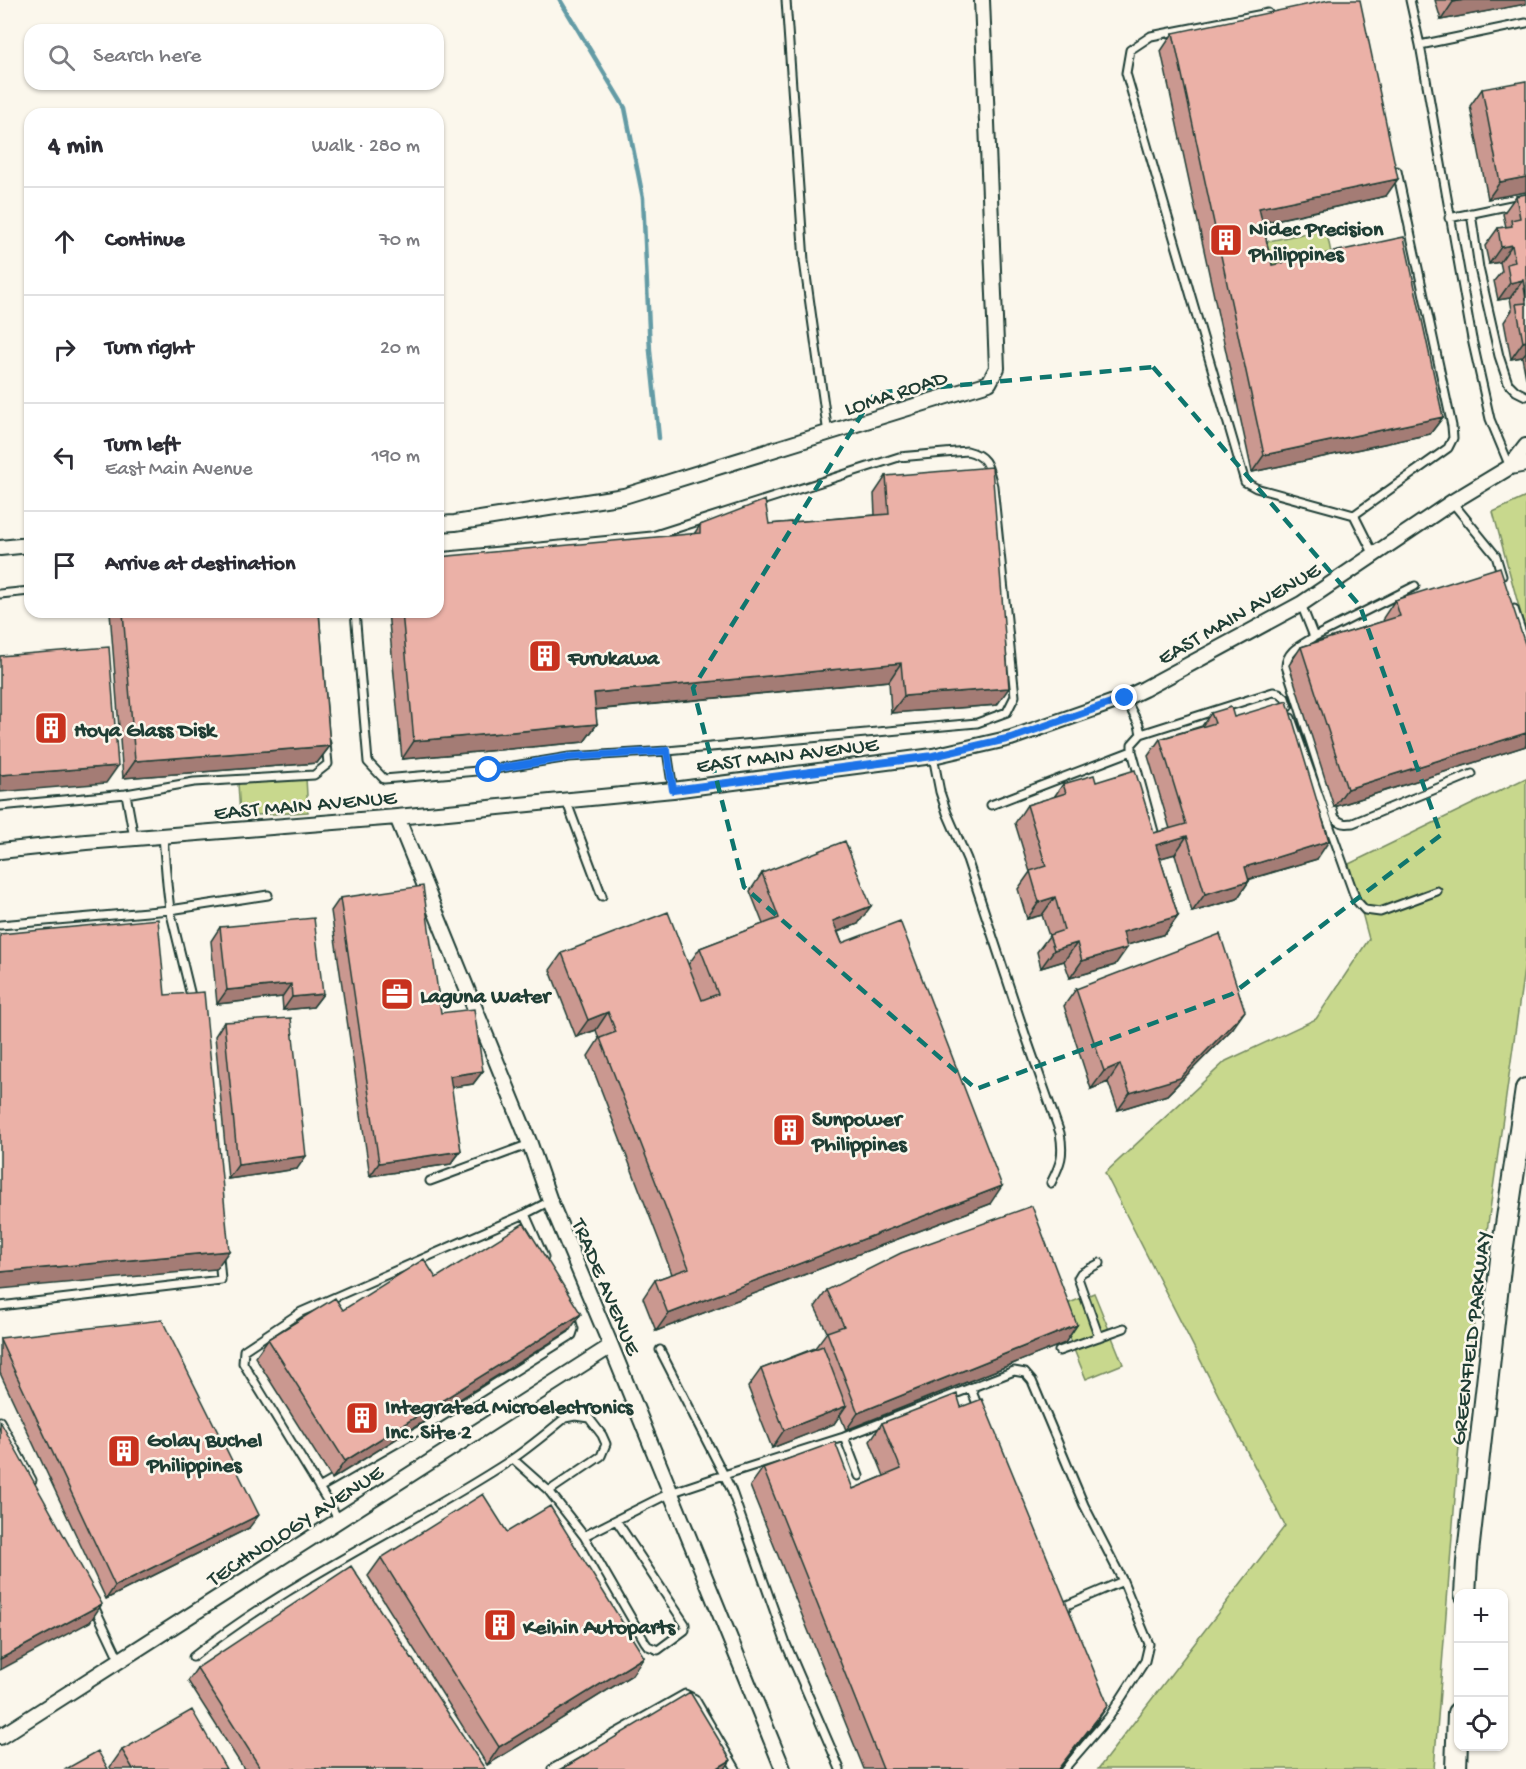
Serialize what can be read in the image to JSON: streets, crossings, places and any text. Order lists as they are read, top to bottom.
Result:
{
  "streets": {
    "main road": ["GREENFIELD PARKWAY"],
    "street": [
      "LOMA ROAD",
      "EAST MAIN AVENUE",
      "TRADE AVENUE",
      "TECHNOLOGY AVENUE"
    ]
  },
  "crossings": [
    ["EAST MAIN AVENUE", "TRADE AVENUE"],
    ["TRADE AVENUE", "TECHNOLOGY AVENUE"]
  ],
  "places": {
    "building": [
      "Nidec Precision Philippines",
      "Furukawa",
      "Hoya Glass Disk",
      "Sunpower Philippines",
      "Integrated Microelectronics Inc. Site 2",
      "Golay Buchel Philippines",
      "Keihin Autoparts"
    ],
    "office": ["Laguna Water"]
  },
  "page": {
    "search": "Search here",
    "heading": ["4 min", "Walk · 280 m"],
    "list": [
      ["Continue", "70 m"],
      ["Turn right", "20 m"],
      ["Turn left", "East Main Avenue", "190 m"],
      "Arrive at destination"
    ],
    "map_buttons": ["+", "−"]
  }
}
